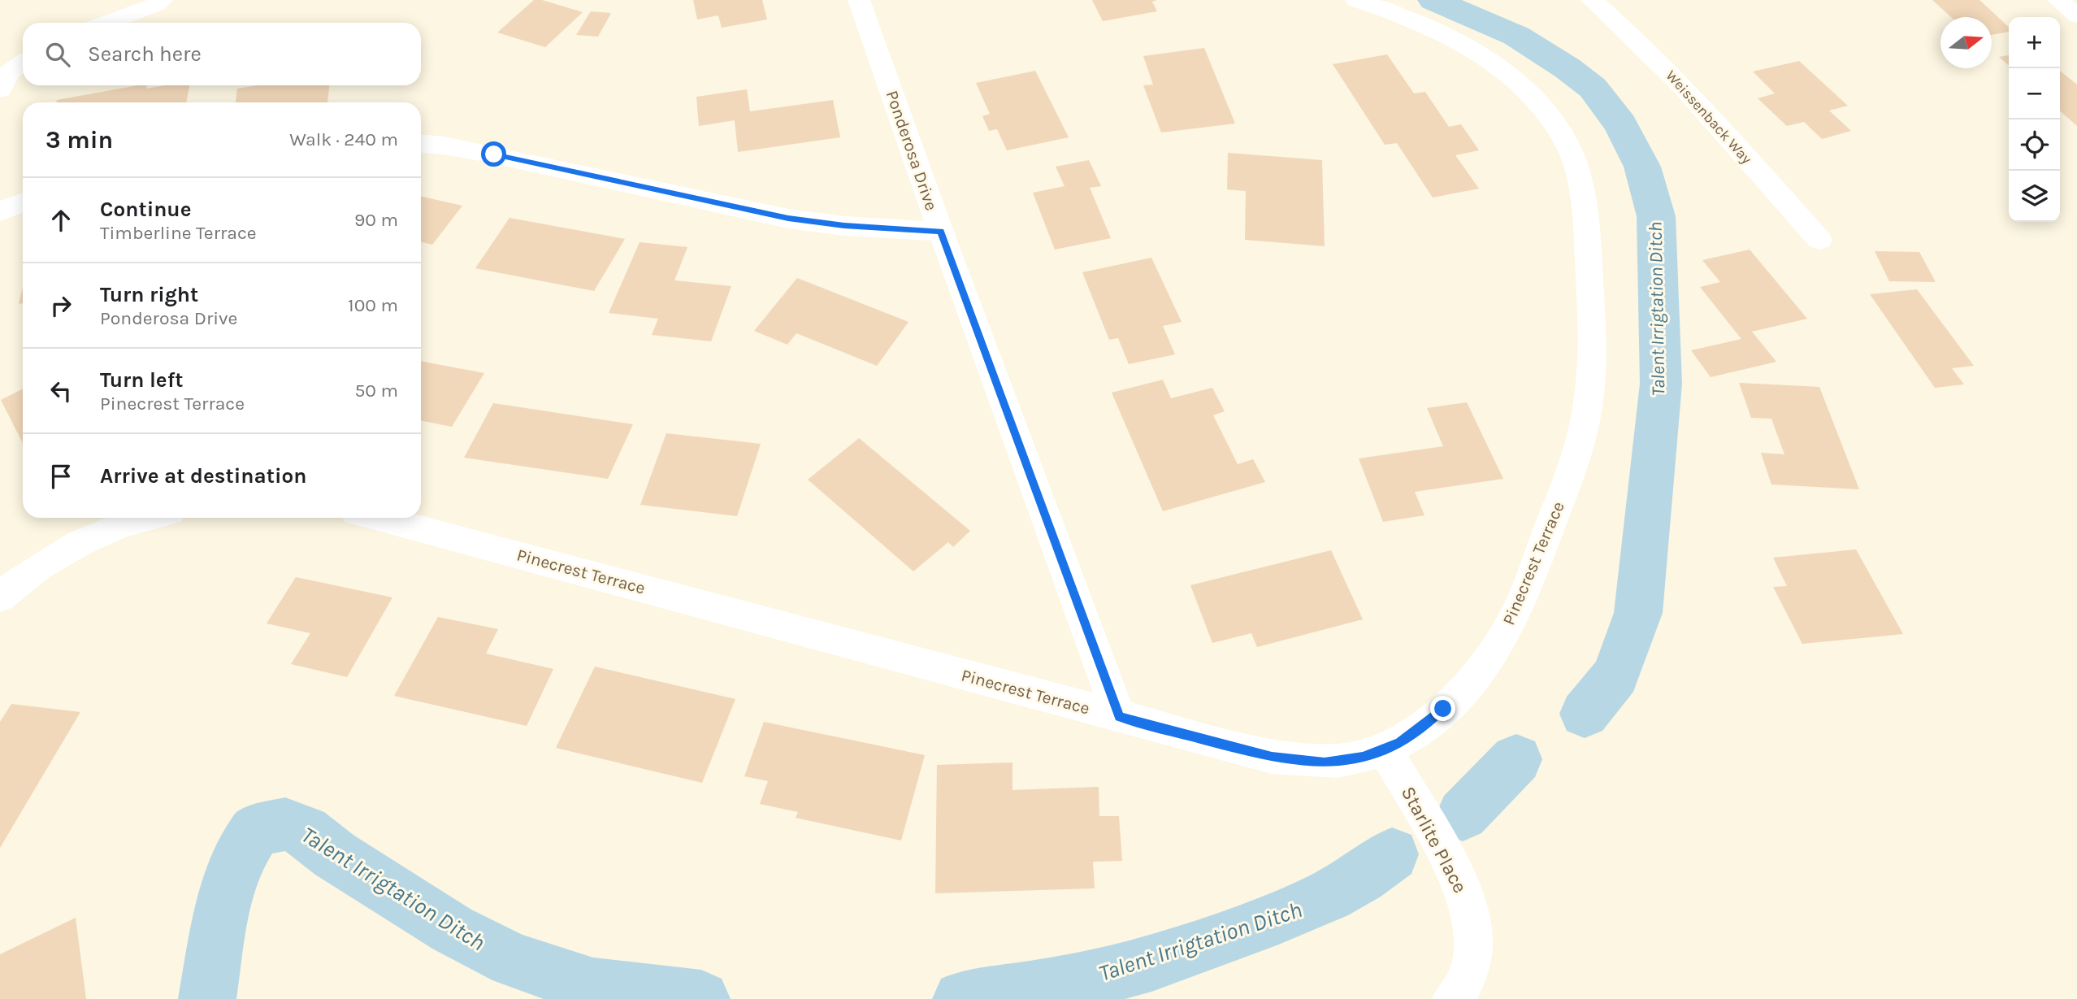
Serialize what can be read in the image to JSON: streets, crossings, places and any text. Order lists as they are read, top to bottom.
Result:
{
  "streets": {
    "street": [
      "Weissenback Way",
      "Ponderosa Drive",
      "Pinecrest Terrace",
      "Starlite Place"
    ]
  },
  "crossings": [
    ["Ponderosa Drive", "Pinecrest Terrace"],
    ["Pinecrest Terrace", "Starlite Place"]
  ],
  "water": ["Talent Irrigtation Ditch"],
  "north": "right",
  "page": {
    "map_buttons": ["+", "−"],
    "search": "Search here",
    "heading": ["3 min", "Walk · 240 m"],
    "list": [
      ["Continue", "Timberline Terrace", "90 m"],
      ["Turn right", "Ponderosa Drive", "100 m"],
      ["Turn left", "Pinecrest Terrace", "50 m"],
      "Arrive at destination"
    ]
  }
}
